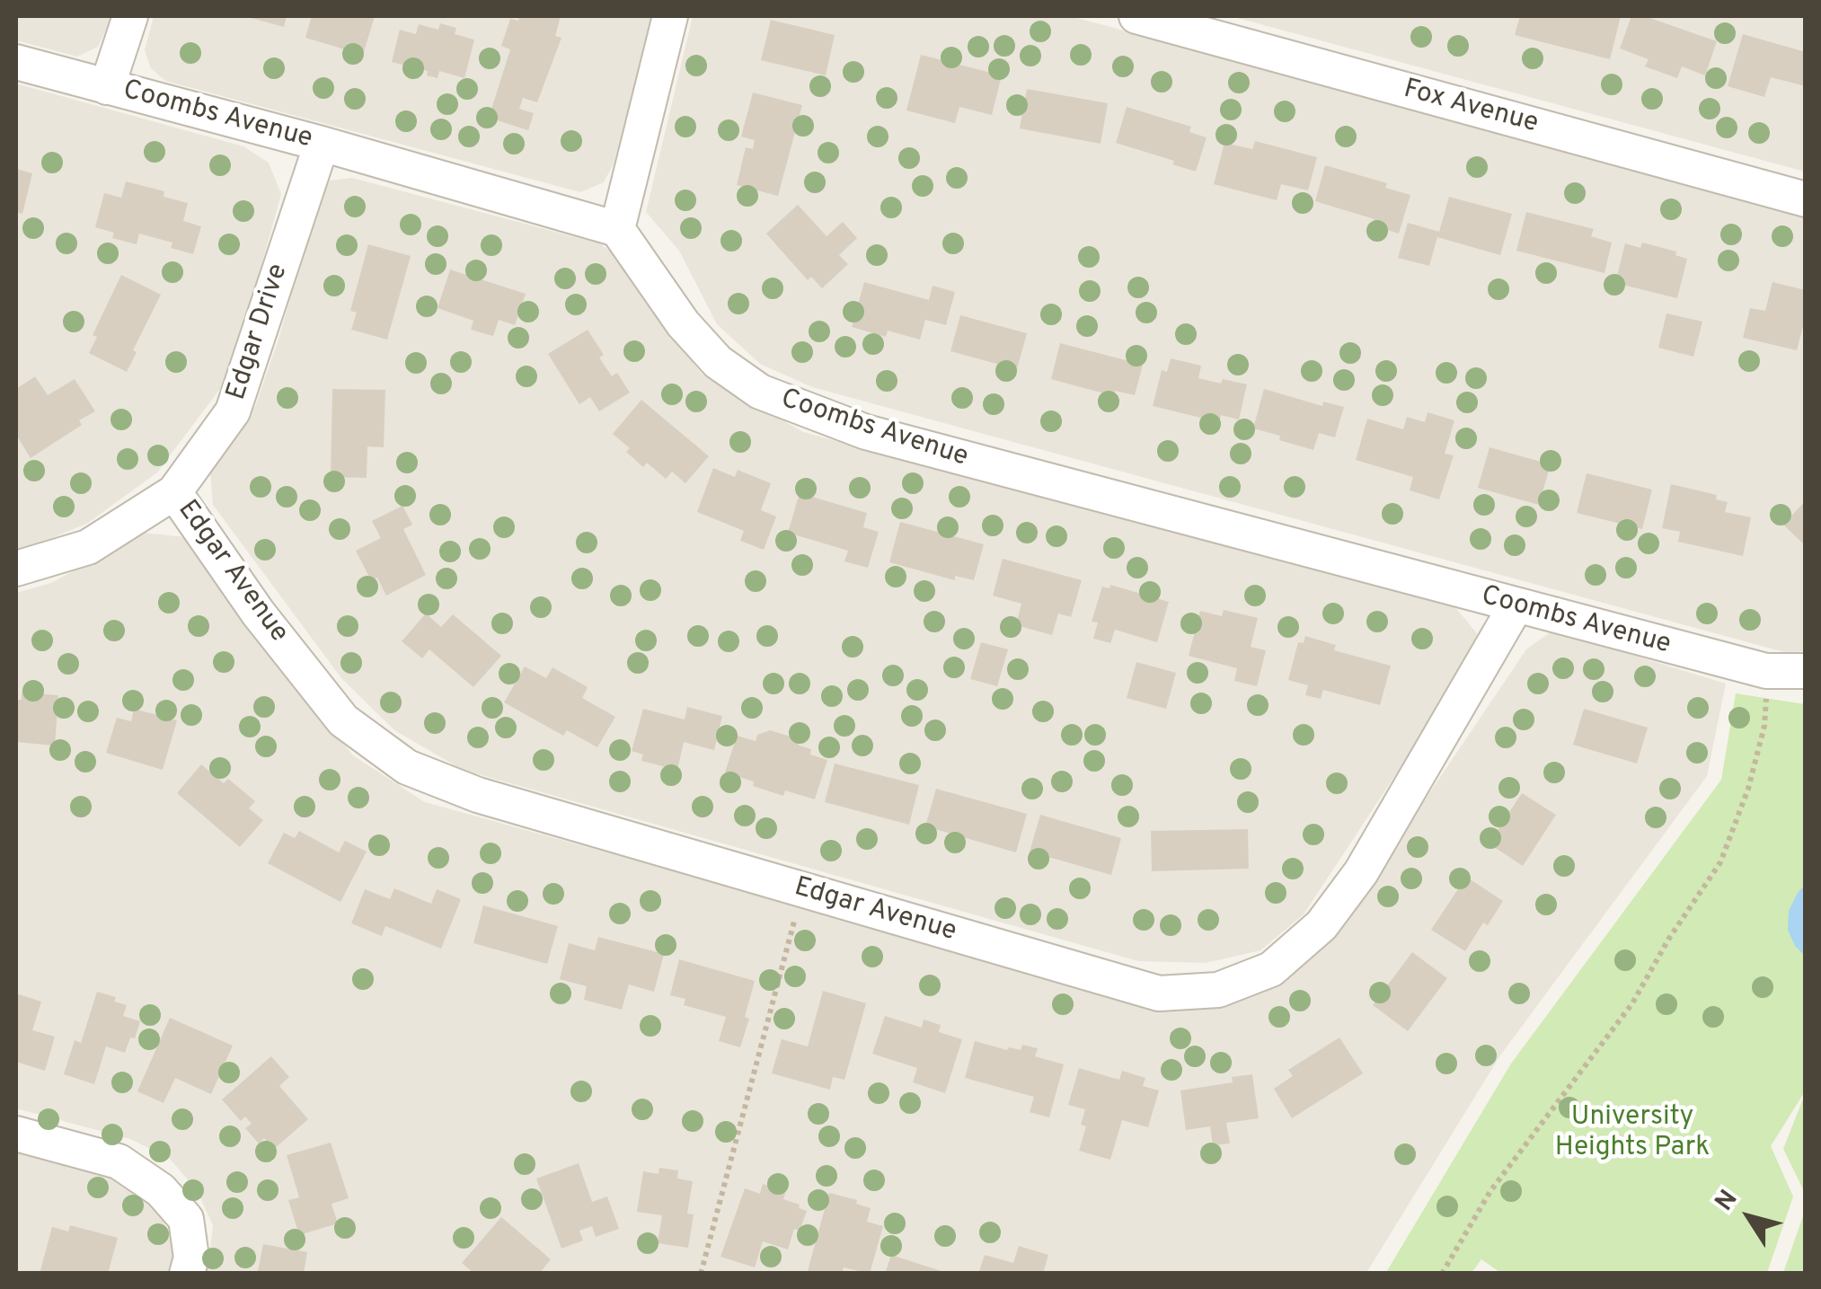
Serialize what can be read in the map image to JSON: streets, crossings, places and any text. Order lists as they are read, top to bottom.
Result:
{
  "streets": {
    "street": [
      "Fox Avenue",
      "Coombs Avenue",
      "Edgar Drive",
      "Edgar Avenue"
    ]
  },
  "crossings": [
    ["Coombs Avenue", "Edgar Drive"],
    ["Coombs Avenue", "Edgar Avenue"],
    ["Edgar Drive", "Edgar Avenue"]
  ],
  "parks": ["University Heights Park"],
  "north": "top left"
}
